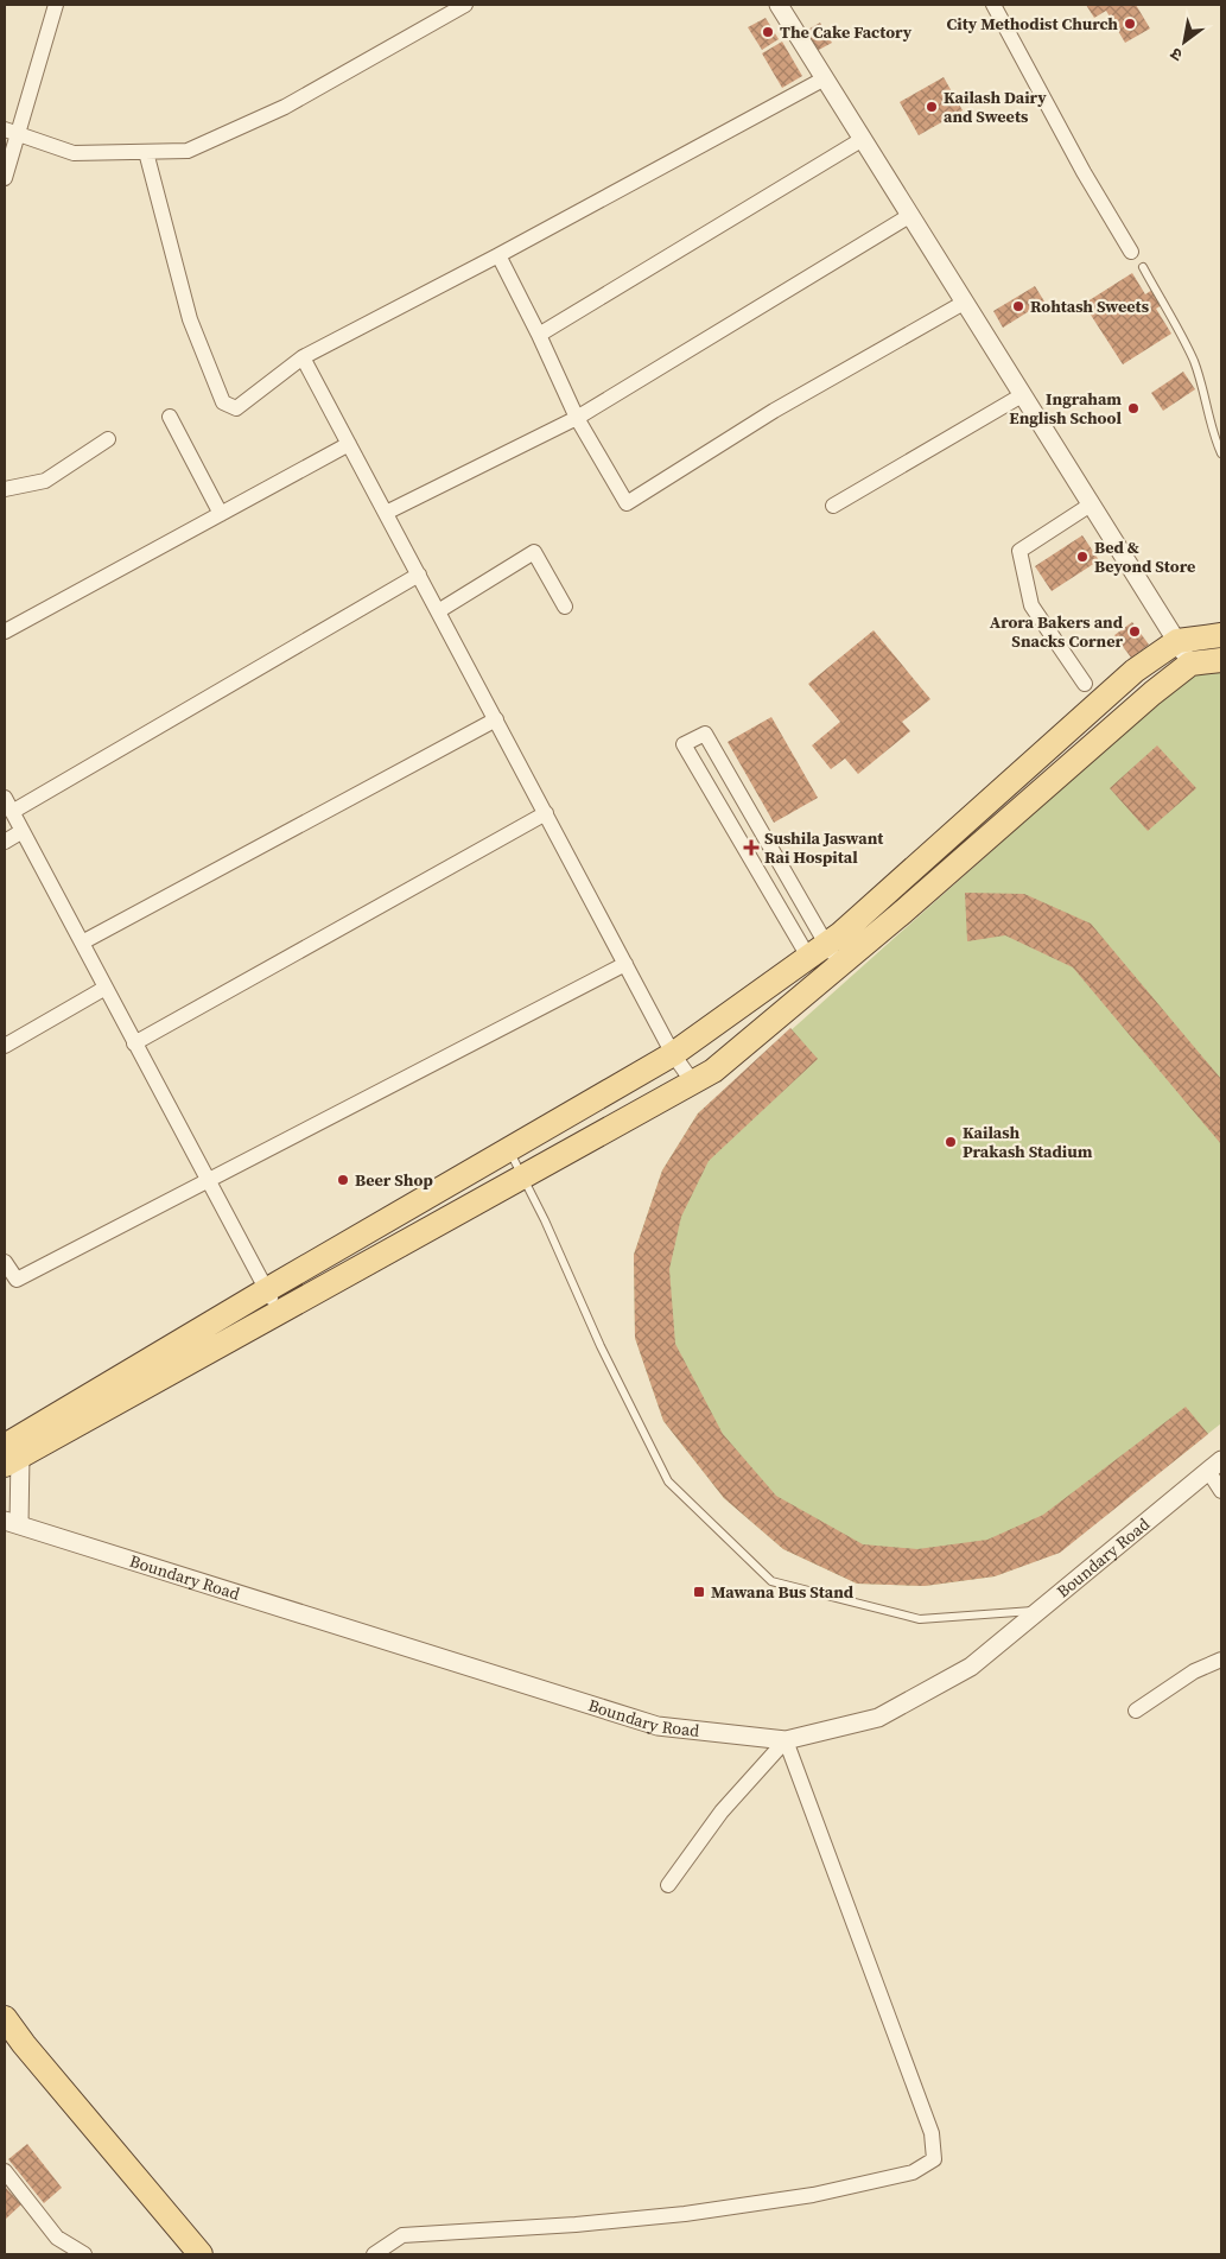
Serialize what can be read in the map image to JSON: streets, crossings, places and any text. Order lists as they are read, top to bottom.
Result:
{
  "streets": {
    "street": ["Boundary Road"]
  },
  "places": {
    "other": [
      "City Methodist Church",
      "The Cake Factory",
      "Kailash Dairy and Sweets",
      "Rohtash Sweets",
      "Ingraham English School",
      "Bed & Beyond Store",
      "Arora Bakers and Snacks Corner",
      "Kailash Prakash Stadium",
      "Beer Shop"
    ],
    "health": ["Sushila Jaswant Rai Hospital"],
    "transit": ["Mawana Bus Stand"]
  },
  "north": "bottom left"
}
